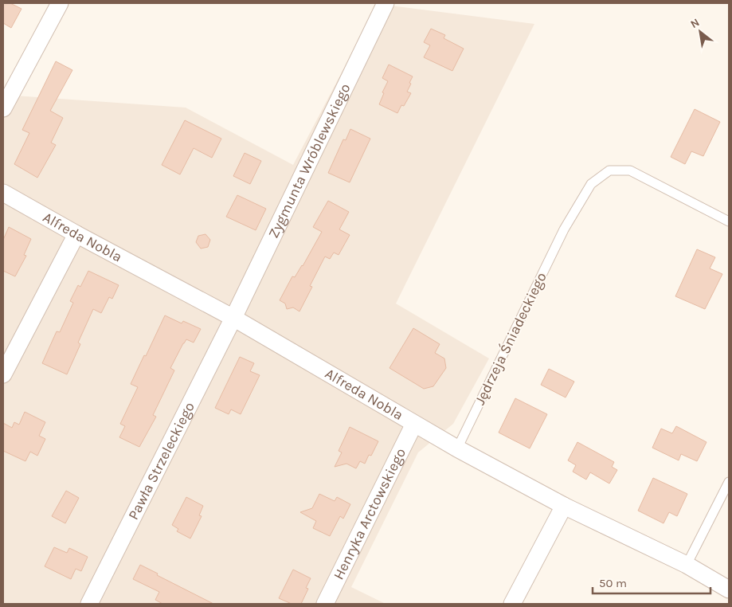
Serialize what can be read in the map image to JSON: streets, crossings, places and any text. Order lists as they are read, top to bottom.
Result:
{
  "streets": {
    "street": [
      "Zygmunta Wróblewskiego",
      "Alfreda Nobla",
      "Pawła Strzeleckiego",
      "Henryka Arctowskiego"
    ],
    "lane": ["Jędrzeja Śniadeckiego"]
  },
  "crossings": [
    ["Zygmunta Wróblewskiego", "Alfreda Nobla"],
    ["Zygmunta Wróblewskiego", "Pawła Strzeleckiego"],
    ["Alfreda Nobla", "Jędrzeja Śniadeckiego"],
    ["Alfreda Nobla", "Pawła Strzeleckiego"],
    ["Alfreda Nobla", "Henryka Arctowskiego"]
  ],
  "scale_bar": "50 m",
  "north": "top left"
}
